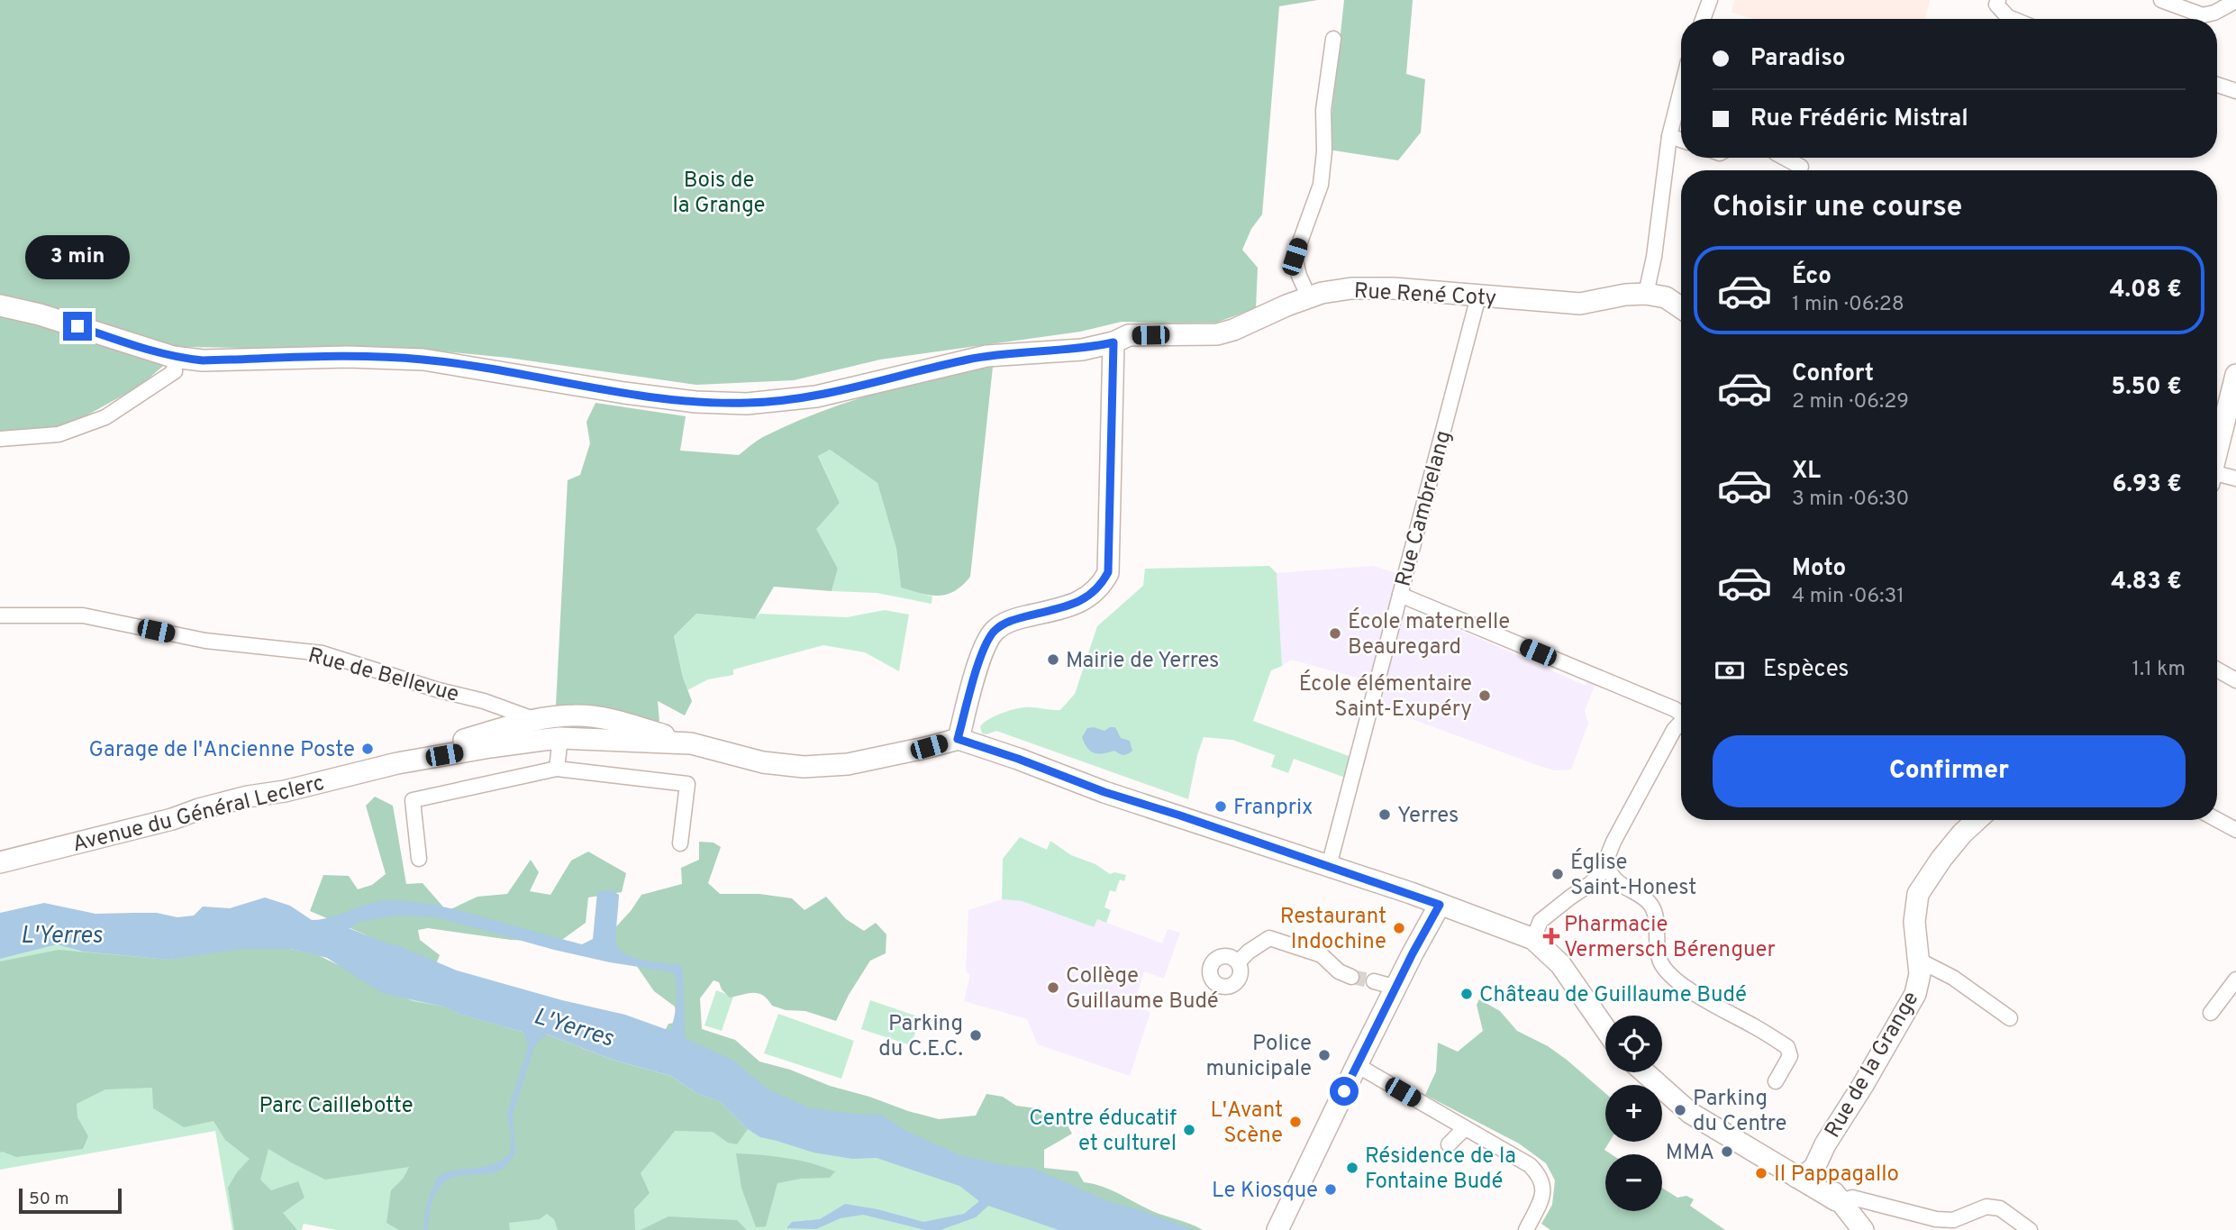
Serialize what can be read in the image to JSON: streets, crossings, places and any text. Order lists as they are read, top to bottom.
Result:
{
  "streets": {
    "street": [
      "Rue René Coty",
      "Rue Cambrelang",
      "Rue de Bellevue",
      "Avenue du Général Leclerc",
      "Rue de la Grange"
    ]
  },
  "crossings": [
    ["Rue René Coty", "Rue Cambrelang"],
    ["Rue de Bellevue", "Avenue du Général Leclerc"]
  ],
  "water": ["L'Yerres"],
  "parks": ["Bois de la Grange", "Parc Caillebotte"],
  "places": {
    "other": [
      "École maternelle Beauregard",
      "Mairie de Yerres",
      "École élémentaire Saint-Exupéry",
      "Garage de l'Ancienne Poste",
      "Franprix",
      "Yerres",
      "Église Saint-Honest",
      "Restaurant Indochine",
      "Collège Guillaume Budé",
      "Château de Guillaume Budé",
      "Parking du C.E.C.",
      "Police municipale",
      "Parking du Centre",
      "L'Avant Scène",
      "Centre éducatif et culturel",
      "MMA",
      "Résidence de la Fontaine Budé",
      "Il Pappagallo",
      "Le Kiosque"
    ],
    "health": ["Pharmacie Vermersch Bérenguer"]
  },
  "scale_bar": "50 m",
  "page": {
    "banner": ["Paradiso", "Rue Frédéric Mistral"],
    "heading": "Choisir une course",
    "bubble": "3 min",
    "list": [
      {
        "name": "Éco",
        "note": "1 min · 06:28",
        "value": "4.08 €"
      },
      {
        "name": "Confort",
        "note": "2 min · 06:29",
        "value": "5.50 €"
      },
      {
        "name": "XL",
        "note": "3 min · 06:30",
        "value": "6.93 €"
      },
      {
        "name": "Moto",
        "note": "4 min · 06:31",
        "value": "4.83 €"
      }
    ],
    "pay": ["Espèces", "1.1 km"],
    "buttons": "Confirmer",
    "map_buttons": ["+", "−"],
    "scale": "50 m"
  }
}
